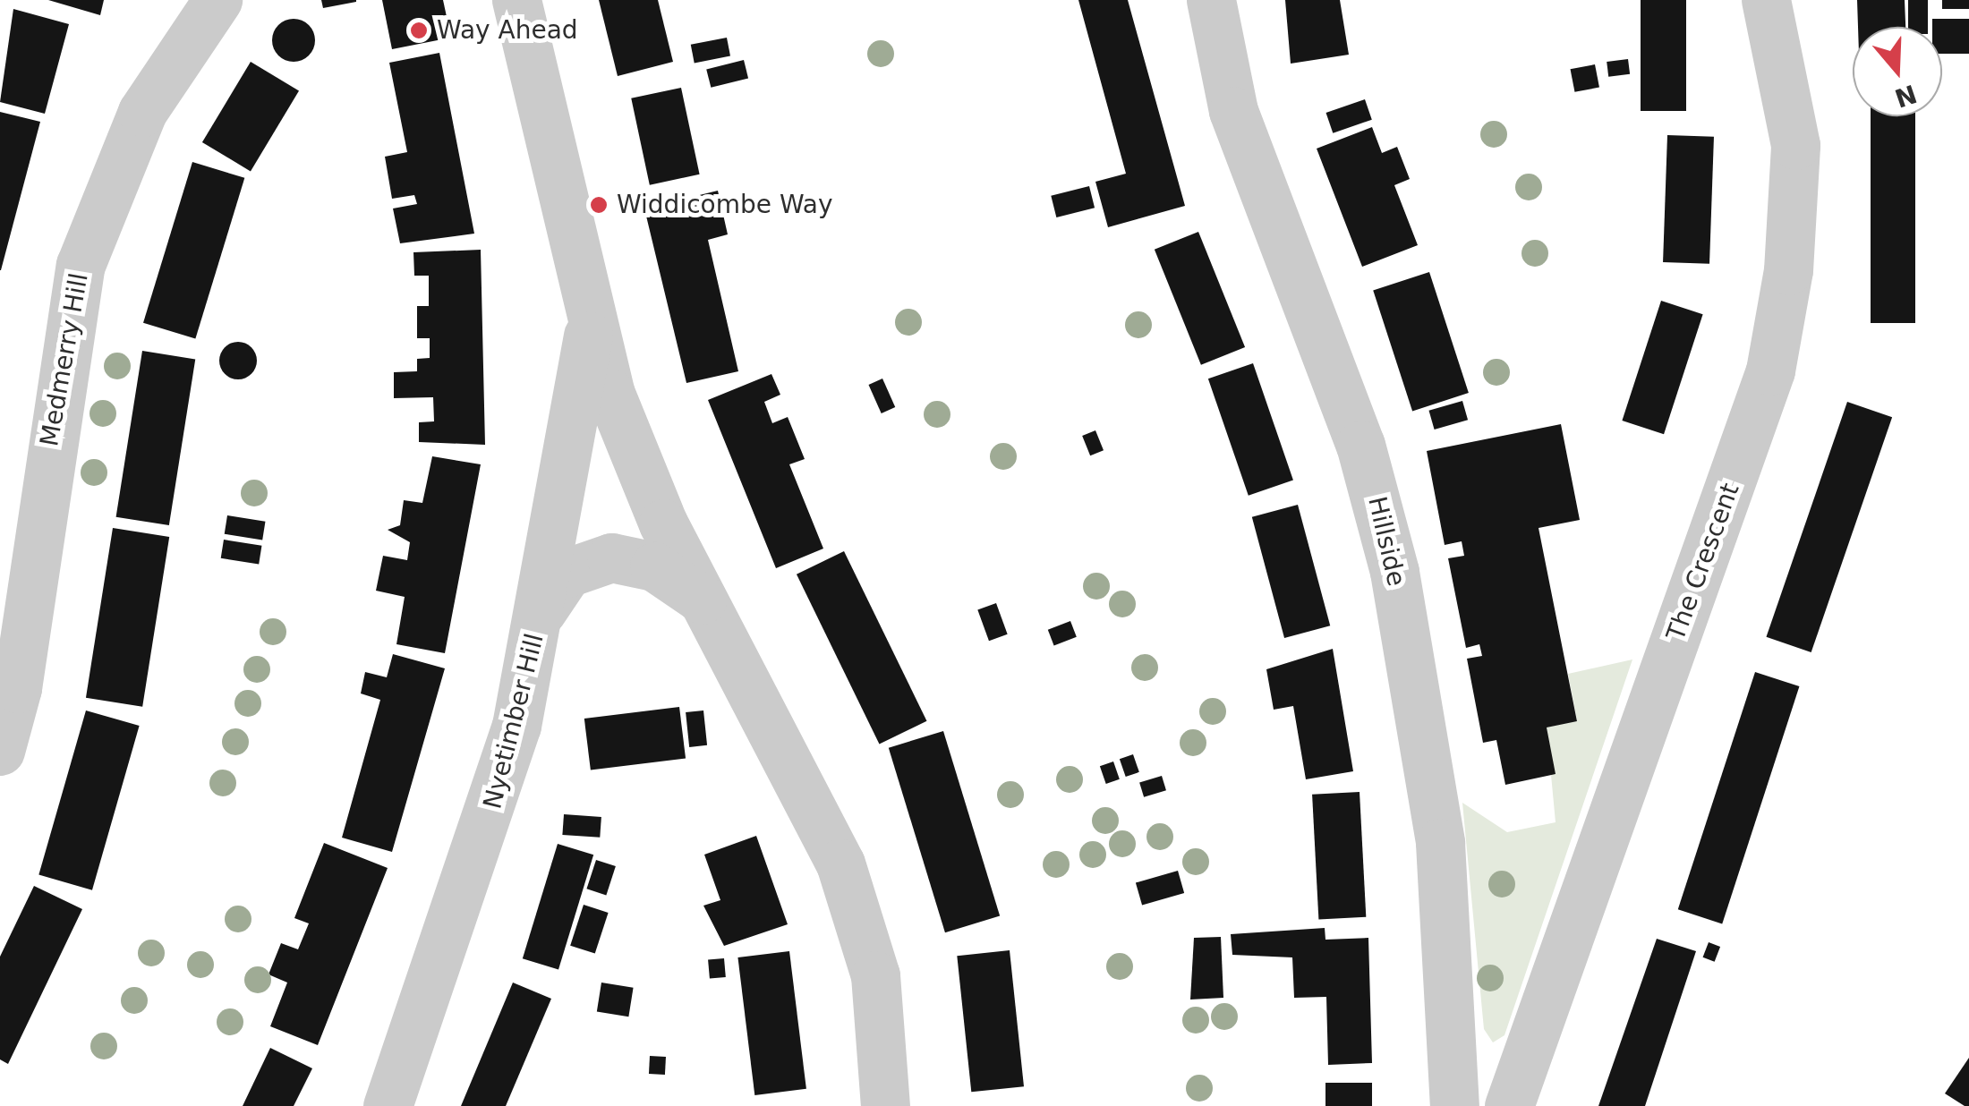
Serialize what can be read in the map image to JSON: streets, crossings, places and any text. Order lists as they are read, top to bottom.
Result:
{
  "streets": {
    "street": [
      "Medmerry Hill",
      "Hillside",
      "The Crescent",
      "Nyetimber Hill"
    ]
  },
  "places": ["Way Ahead", "Widdicombe Way"],
  "north": "bottom"
}
